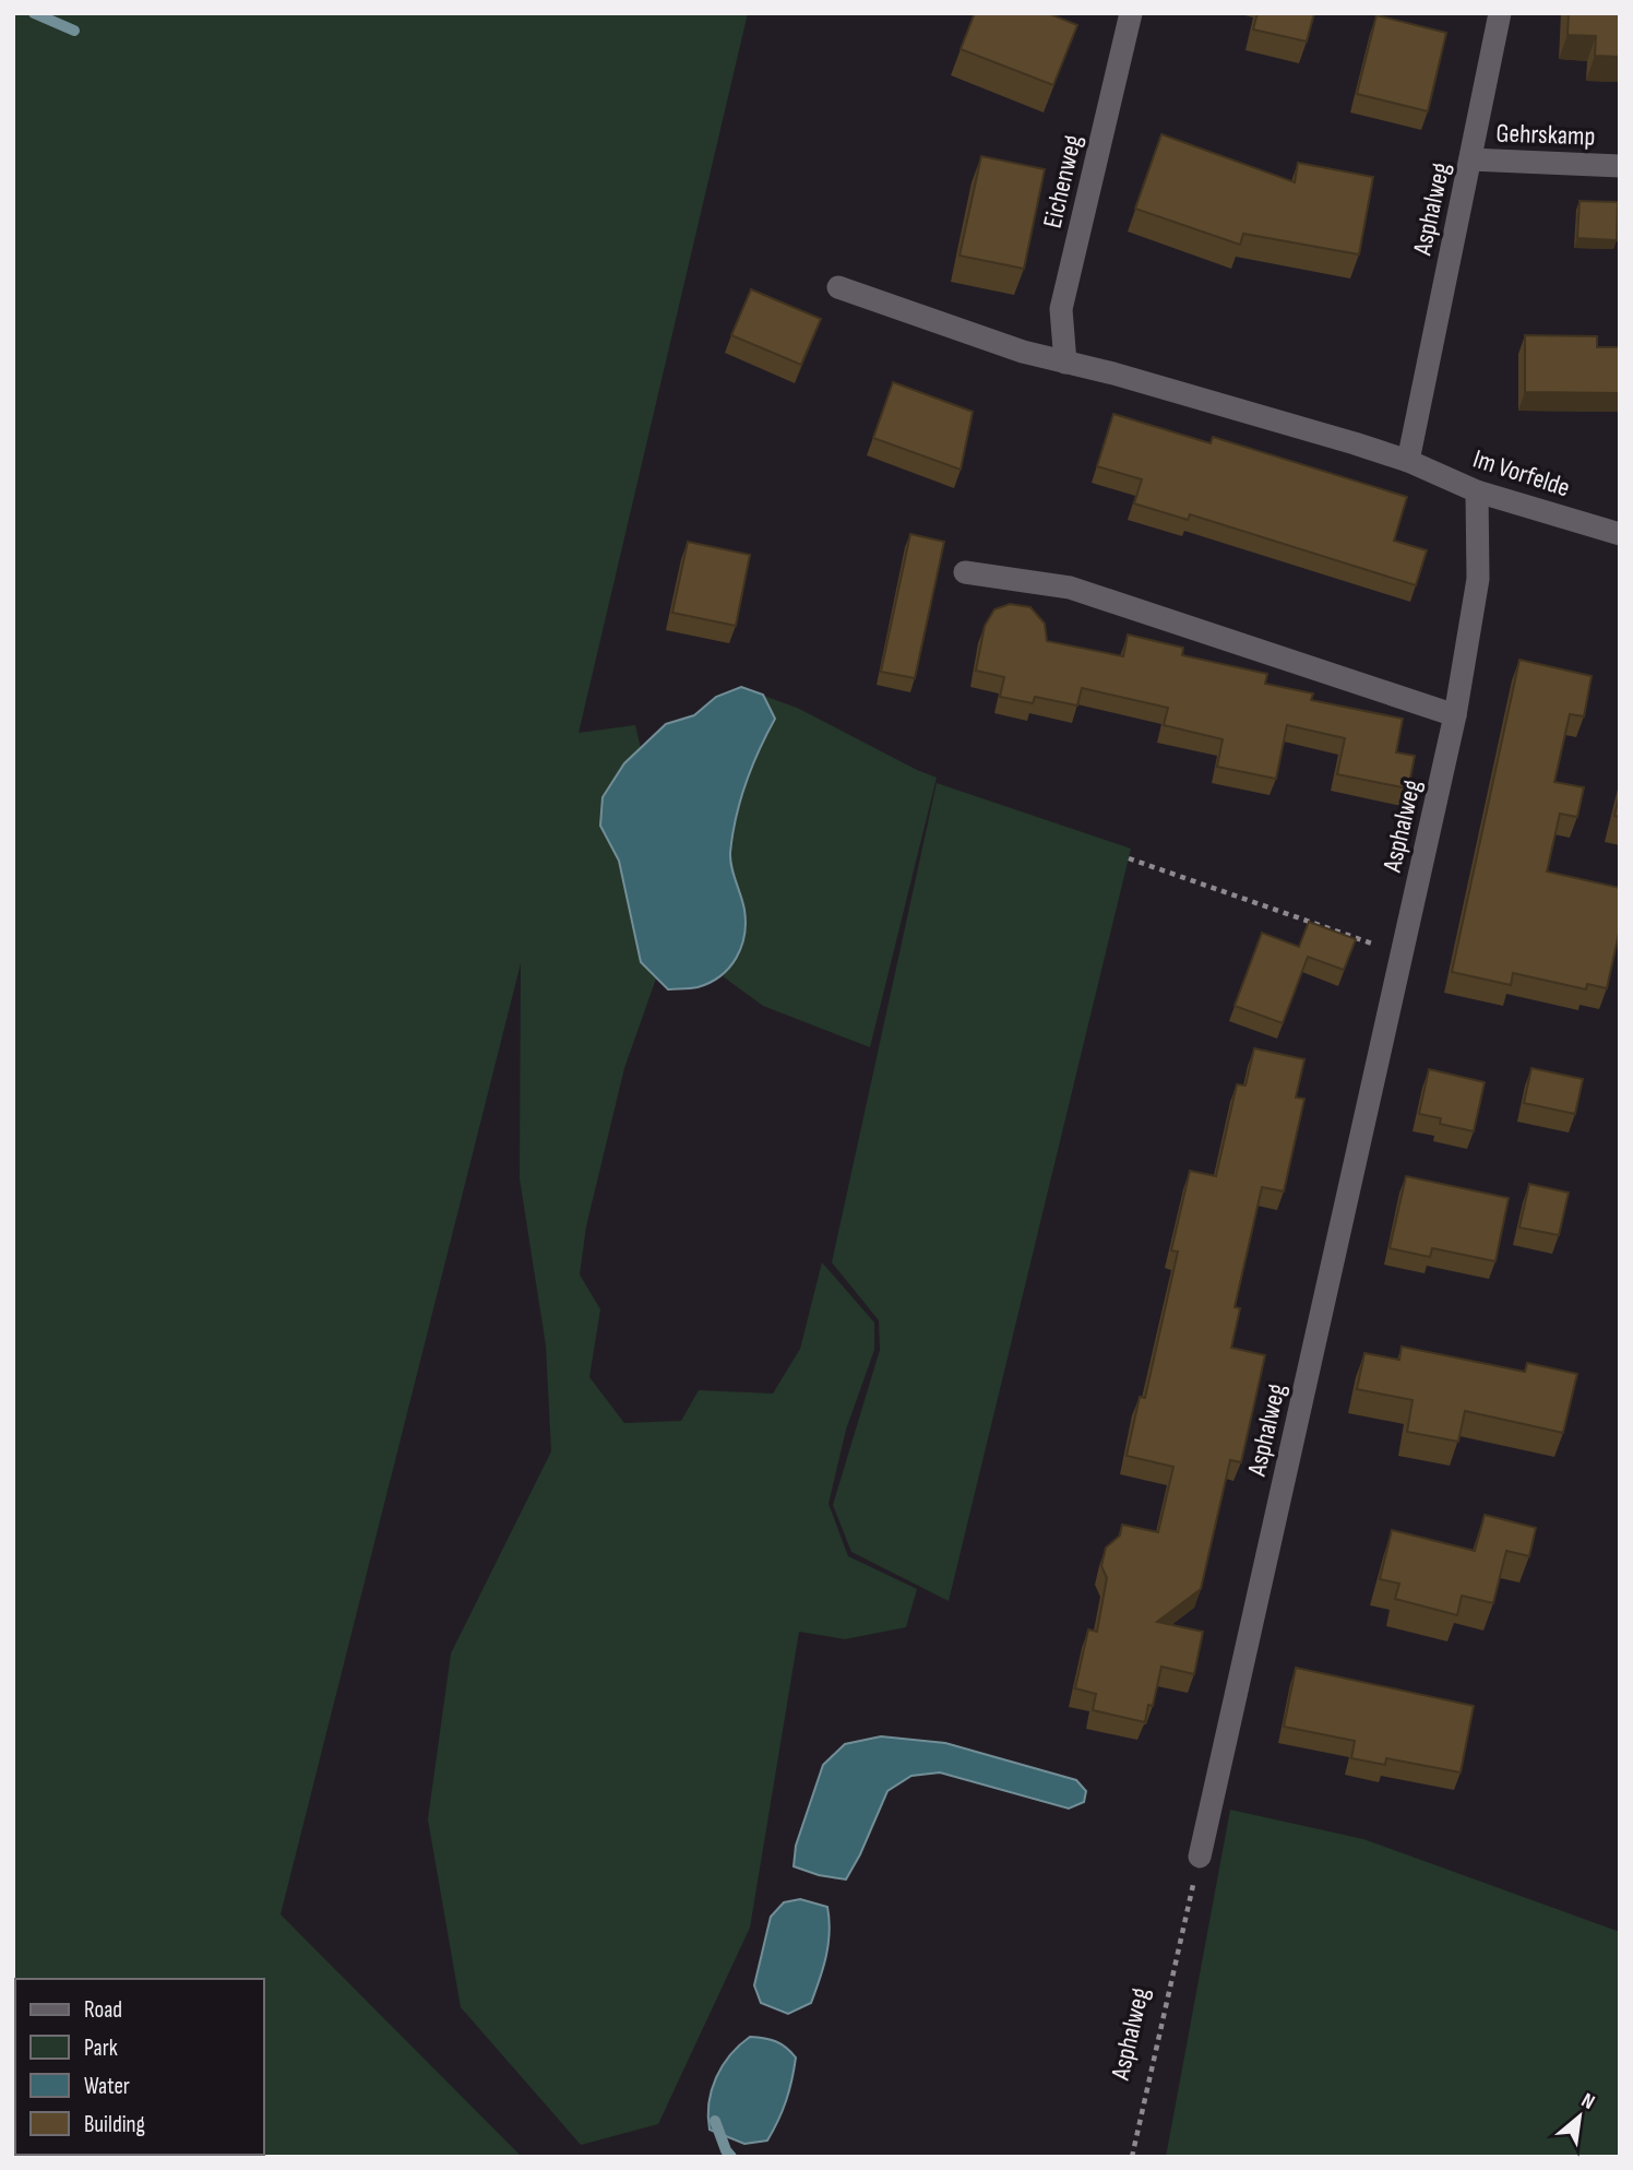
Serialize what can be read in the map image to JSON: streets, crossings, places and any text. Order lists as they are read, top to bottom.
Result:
{
  "streets": {
    "street": [
      "Gehrskamp",
      "Eichenweg",
      "Asphalweg",
      "Im Vorfelde"
    ]
  },
  "crossings": [
    ["Gehrskamp", "Asphalweg"],
    ["Asphalweg", "Im Vorfelde"]
  ],
  "legend": [
    "Road",
    "Park",
    "Water",
    "Building"
  ],
  "north": "top right"
}
